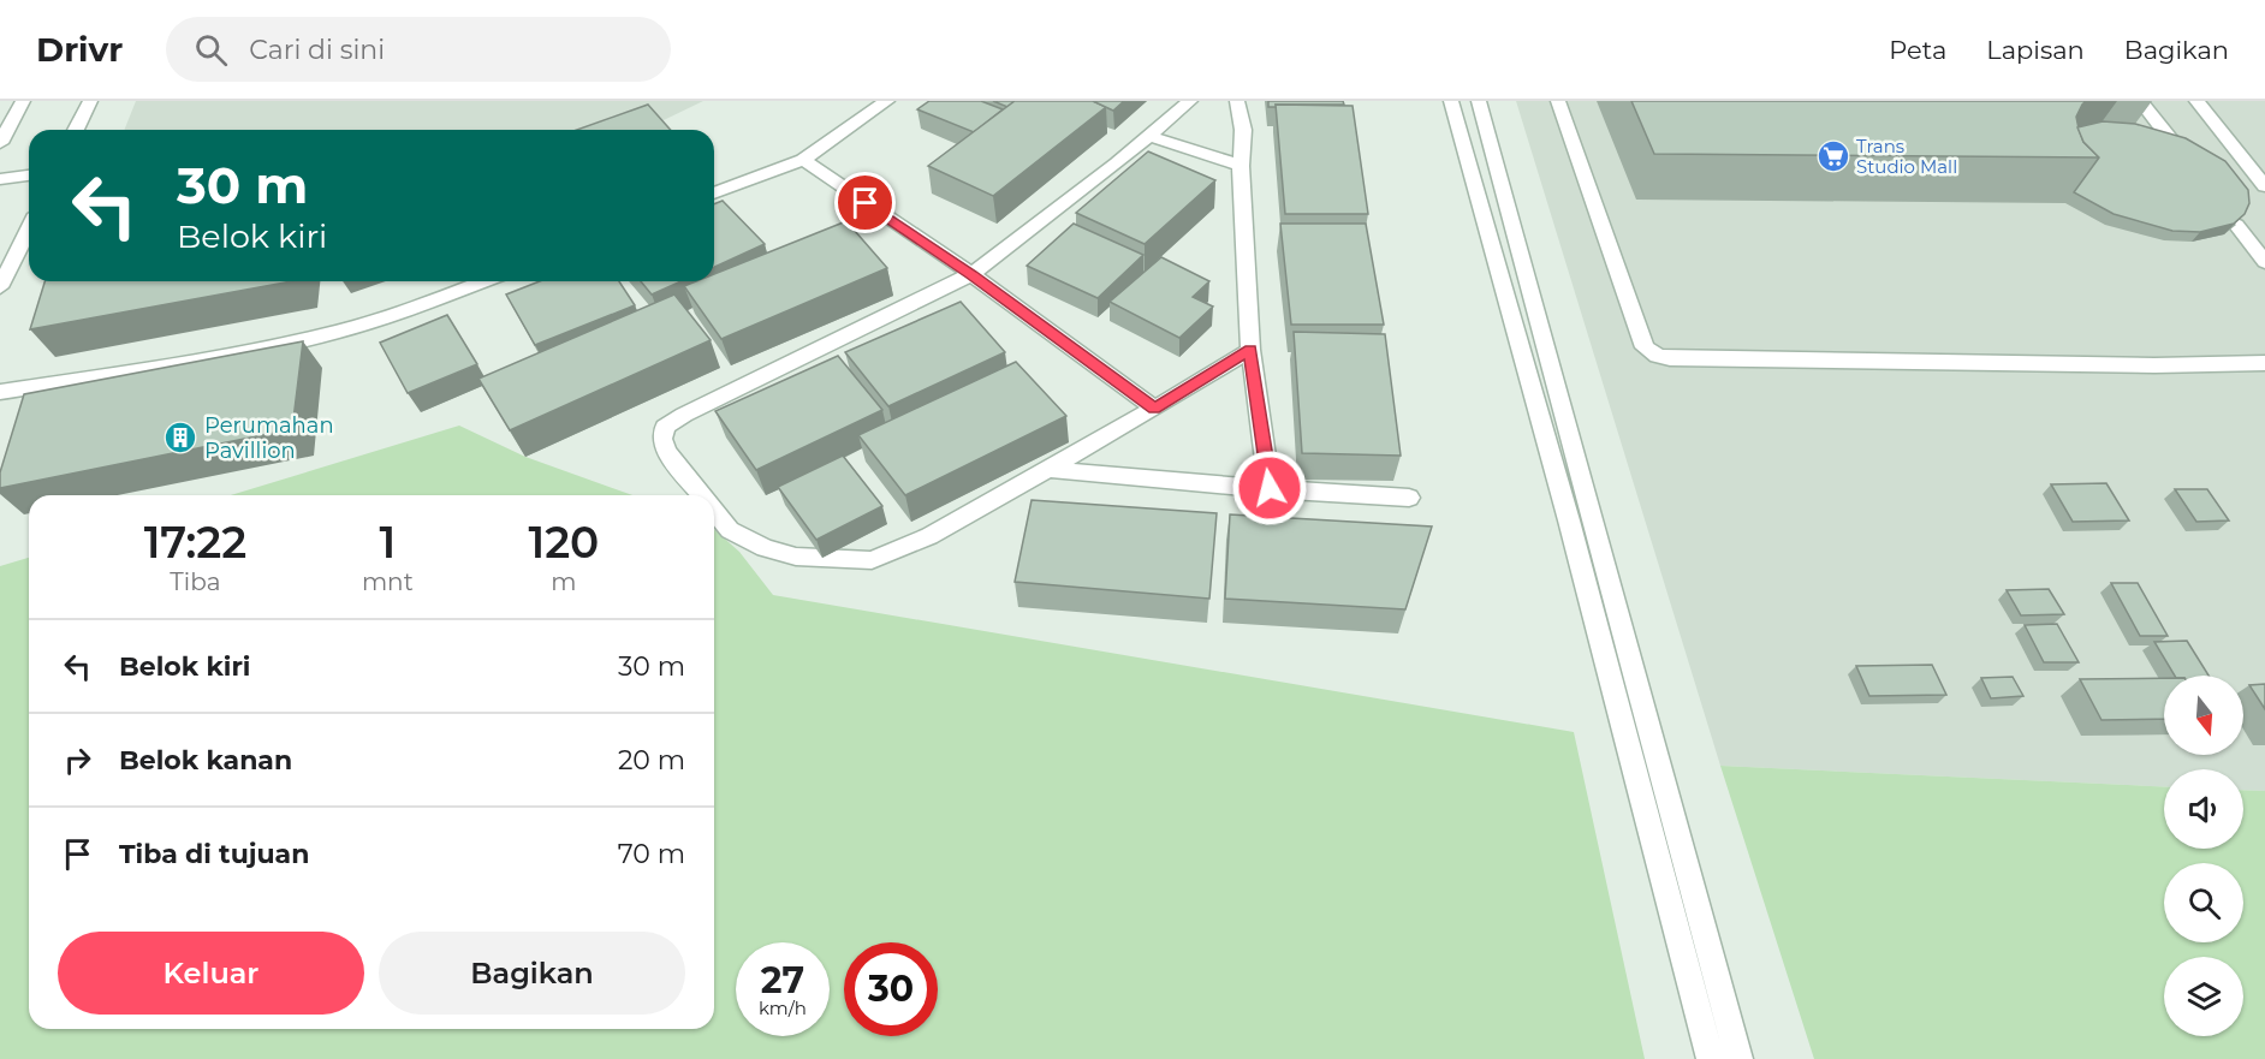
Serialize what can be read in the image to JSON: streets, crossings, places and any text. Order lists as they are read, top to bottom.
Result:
{
  "places": {
    "supermarket": ["Trans Studio Mall"],
    "building": ["Perumahan Pavillion"]
  },
  "north": "bottom",
  "page": {
    "header": "Drivr",
    "search": "Cari di sini",
    "nav": ["Peta", "Lapisan", "Bagikan"],
    "turn": ["30 m", "Belok kiri"],
    "eta": [
      "17:22",
      "Tiba",
      "1",
      "mnt",
      "120",
      "m"
    ],
    "list": [
      {
        "name": "Belok kiri",
        "value": "30 m"
      },
      {
        "name": "Belok kanan",
        "value": "20 m"
      },
      {
        "name": "Tiba di tujuan",
        "value": "70 m"
      }
    ],
    "buttons": ["Keluar", "Bagikan"],
    "speed": "27 km/h",
    "limit": "30"
  }
}
